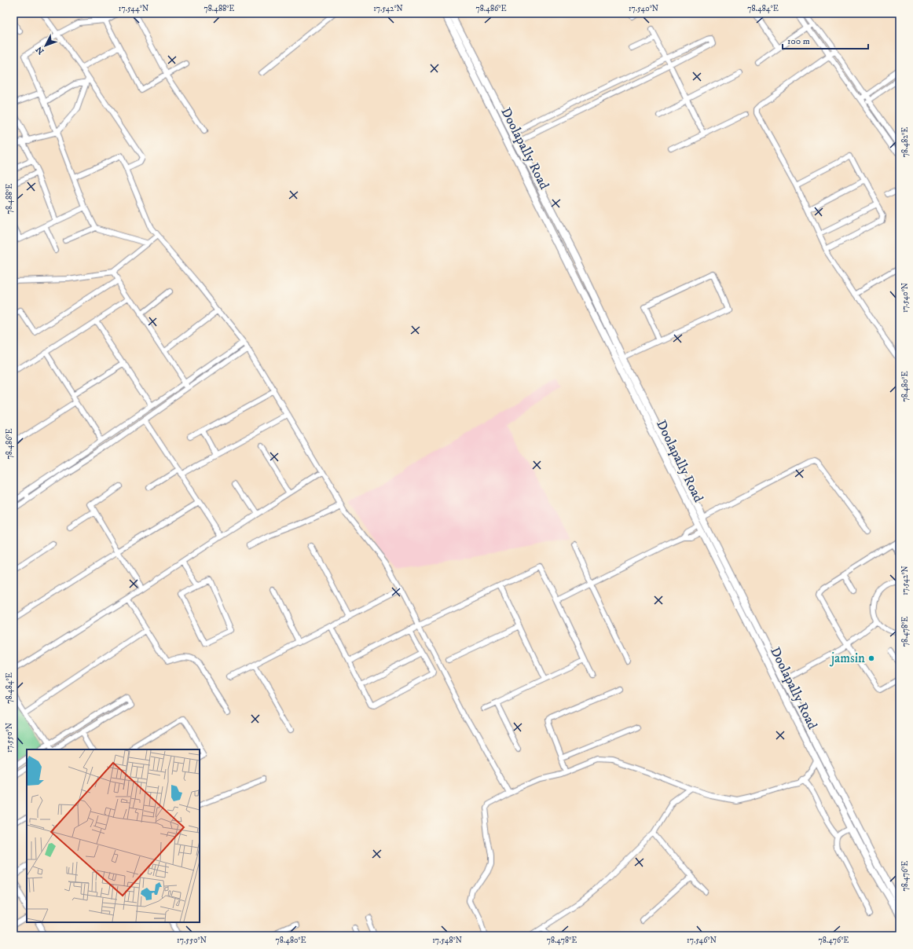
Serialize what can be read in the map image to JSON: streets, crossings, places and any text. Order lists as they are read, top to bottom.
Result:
{
  "streets": {
    "main road": ["Doolapally Road"]
  },
  "places": ["jamsin"],
  "scale_bar": "100 m",
  "north": "bottom left",
  "coordinates": [
    "17.544°N",
    "78.488°E",
    "17.542°N",
    "78.486°E",
    "17.540°N",
    "78.484°E",
    "78.482°E",
    "78.480°E",
    "78.478°E",
    "17.550°N",
    "78.476°E",
    "17.548°N",
    "17.546°N"
  ]
}
